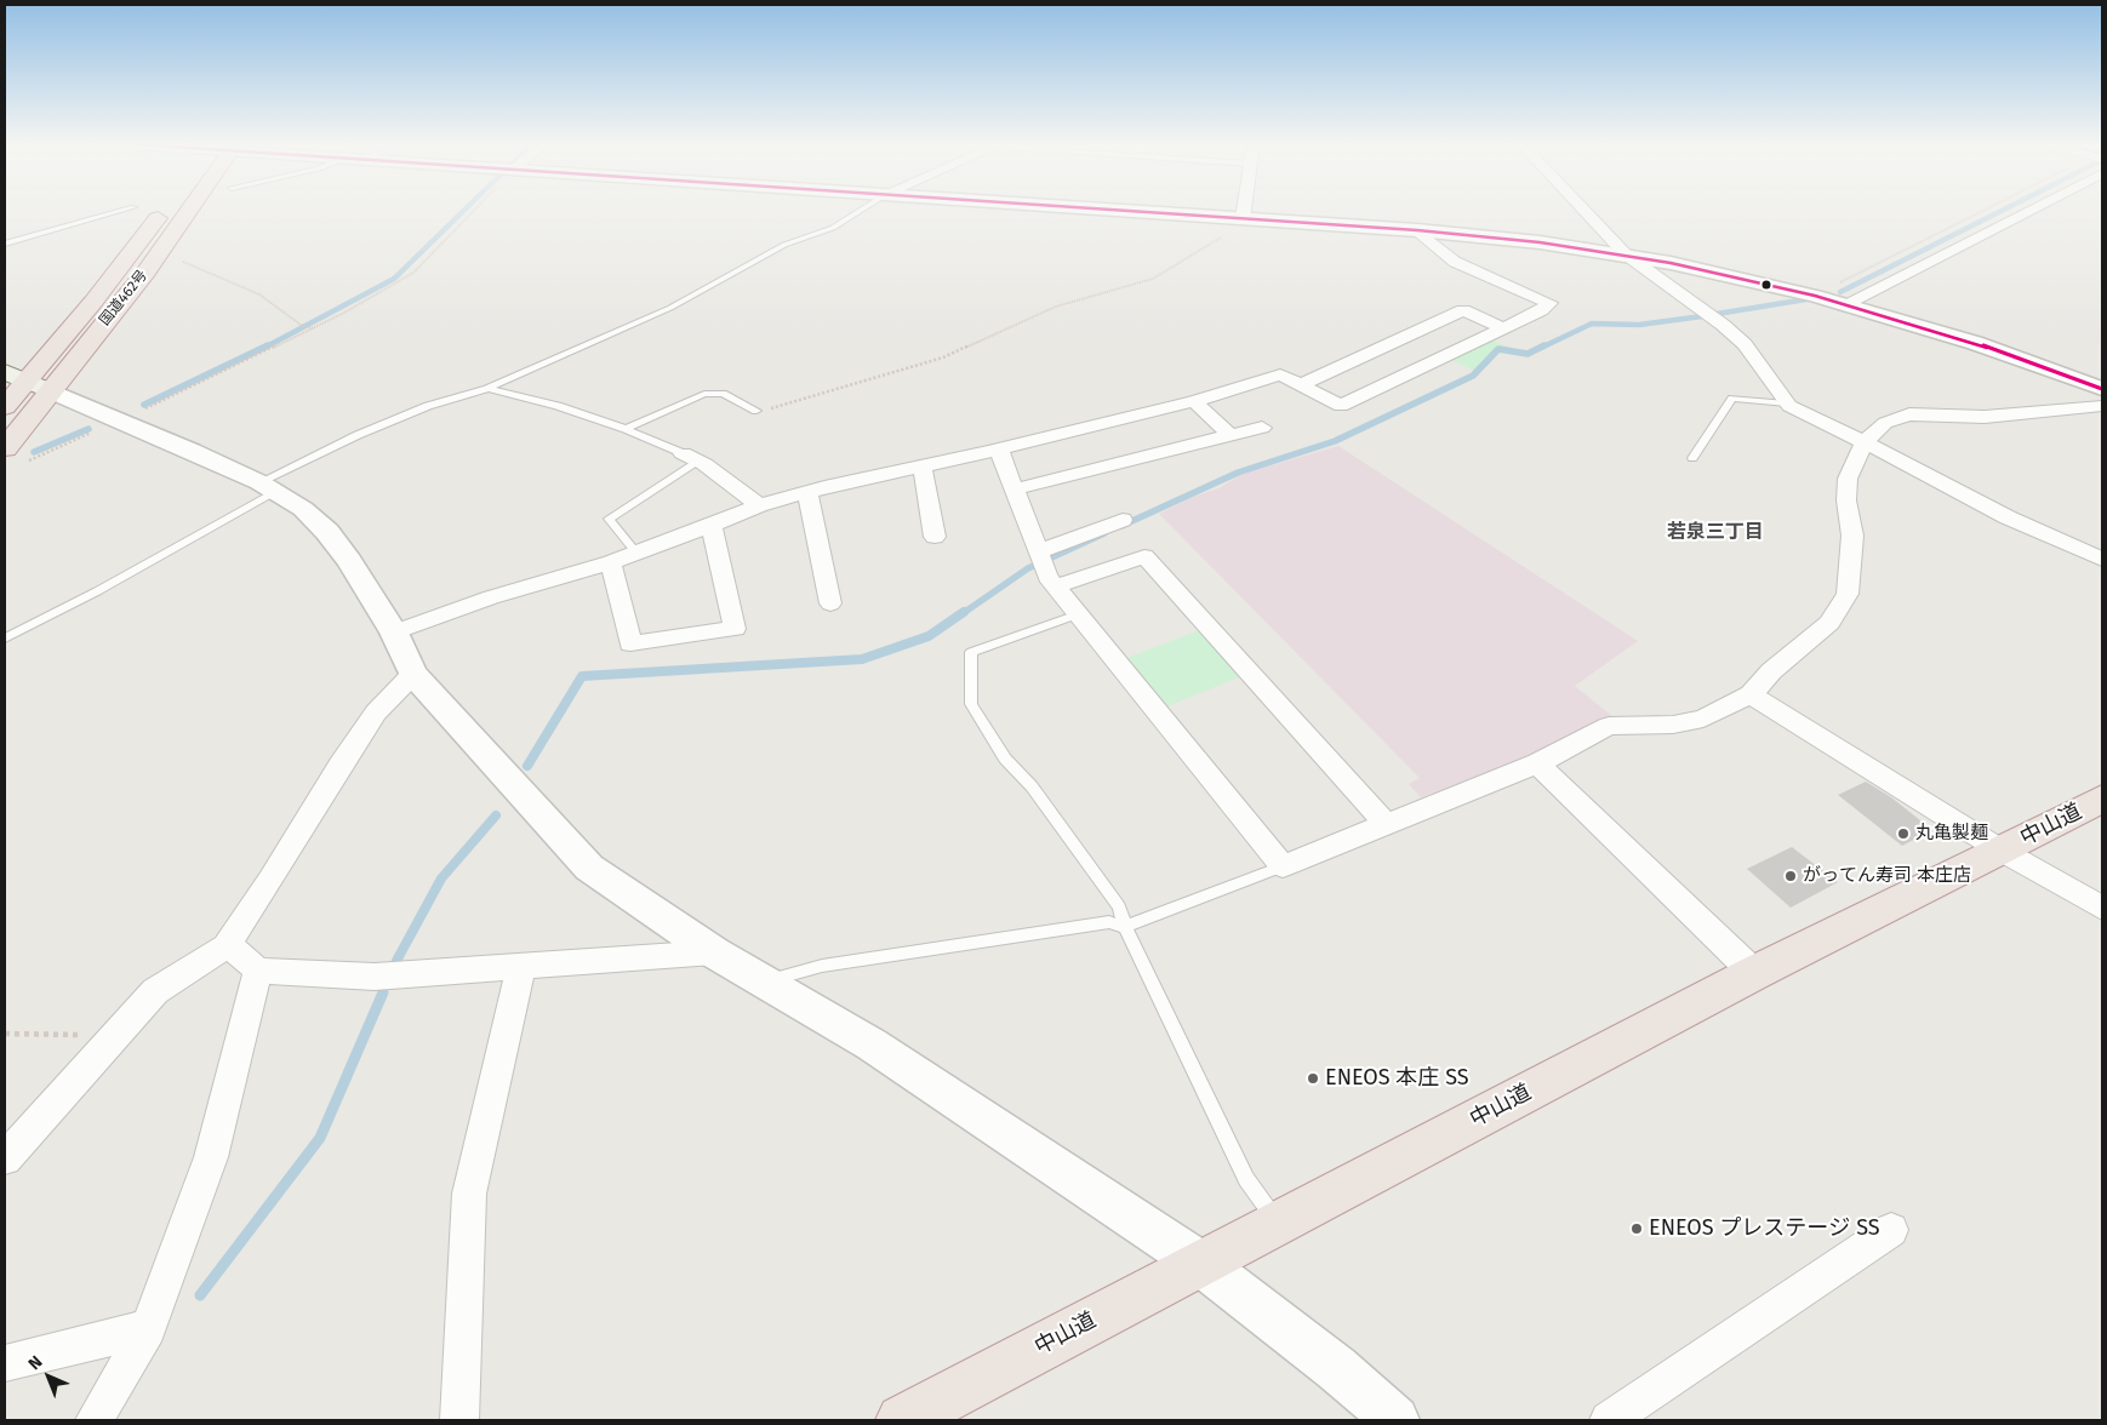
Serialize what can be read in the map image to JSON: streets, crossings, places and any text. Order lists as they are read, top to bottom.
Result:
{
  "streets": {
    "highway": ["国道462号", "中山道"]
  },
  "districts": ["若泉三丁目"],
  "places": [
    "丸亀製麺",
    "がってん寿司 本庄店",
    "ENEOS 本庄 SS",
    "ENEOS プレステージ SS"
  ],
  "north": "top left"
}
